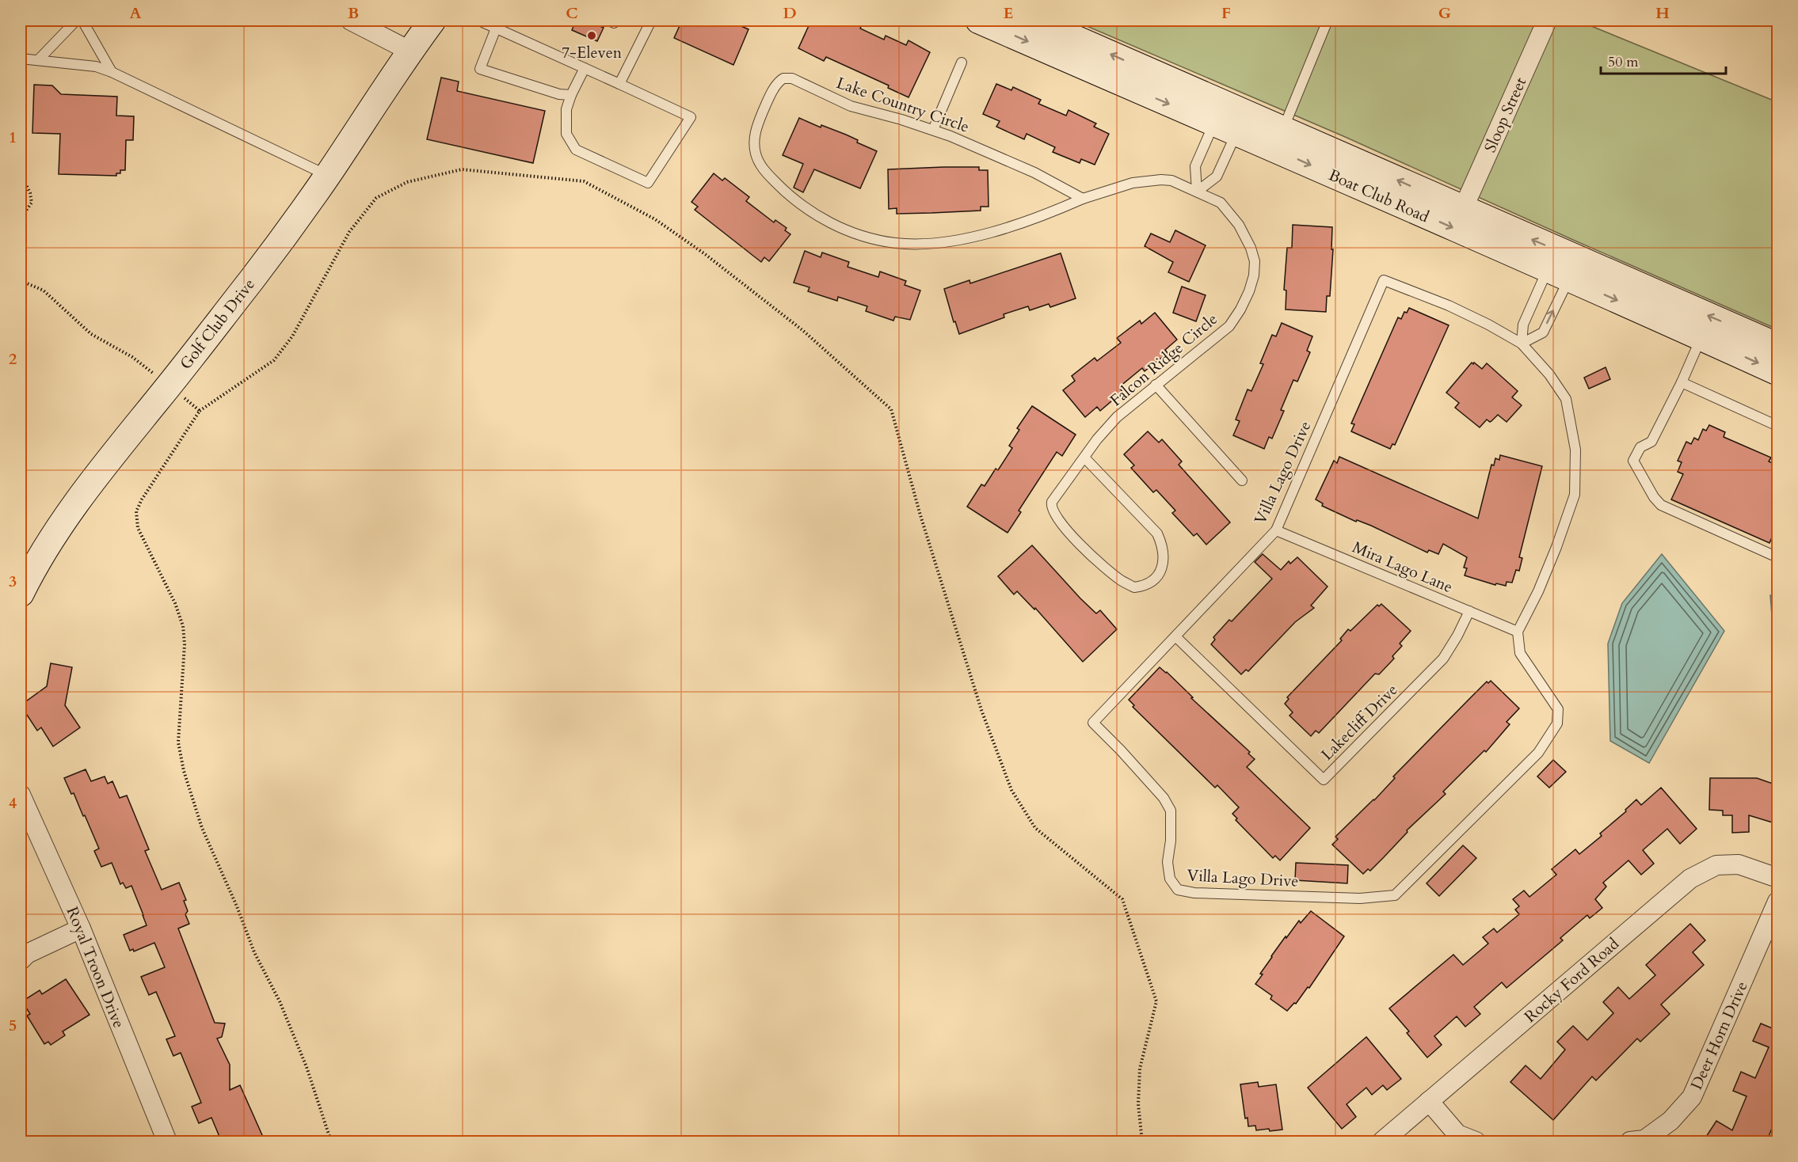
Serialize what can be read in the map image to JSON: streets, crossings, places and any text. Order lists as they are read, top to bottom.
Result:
{
  "streets": {
    "main road": ["Boat Club Road", "Golf Club Drive"],
    "street": [
      "Sloop Street",
      "Royal Troon Drive",
      "Rocky Ford Road",
      "Deer Horn Drive"
    ],
    "lane": [
      "Lake Country Circle",
      "Falcon Ridge Circle",
      "Villa Lago Drive",
      "Mira Lago Lane",
      "Lakecliff Drive"
    ]
  },
  "crossings": [
    ["Lake Country Circle", "Falcon Ridge Circle"],
    ["Sloop Street", "Boat Club Road"],
    ["Villa Lago Drive", "Mira Lago Lane"],
    ["Villa Lago Drive", "Lakecliff Drive"],
    ["Mira Lago Lane", "Lakecliff Drive"]
  ],
  "places": ["7-Eleven"],
  "scale_bar": "50 m",
  "grid": {
    "columns": [
      "A",
      "B",
      "C",
      "D",
      "E",
      "F",
      "G",
      "H"
    ],
    "rows": [
      "1",
      "2",
      "3",
      "4",
      "5"
    ]
  }
}
